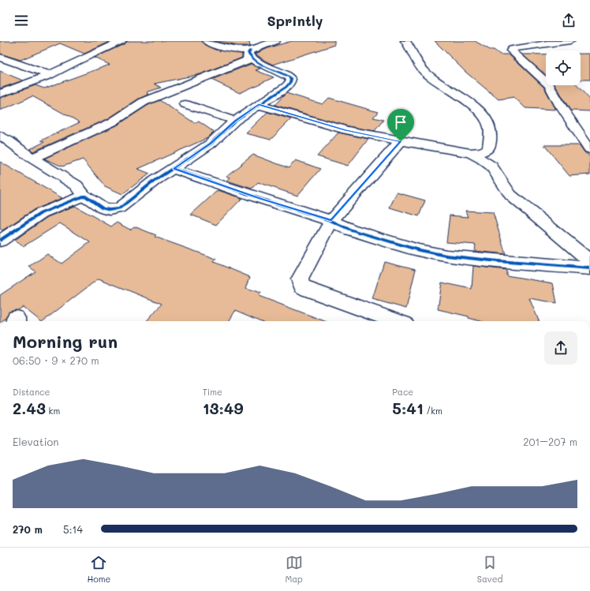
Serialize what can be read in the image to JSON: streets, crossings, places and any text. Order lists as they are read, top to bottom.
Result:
{
  "page": {
    "header": "Sprintly",
    "heading": ["Morning run", "06:50 · 9 × 270 m"],
    "stats": [
      ["Distance", "2.43 km"],
      ["Time", "13:49"],
      ["Pace", "5:41 /km"]
    ],
    "chart": ["Elevation", "201–207 m"],
    "list": [
      {
        "name": "270 m",
        "note": "5:14"
      }
    ],
    "tabs": ["Home", "Map", "Saved"]
  }
}
